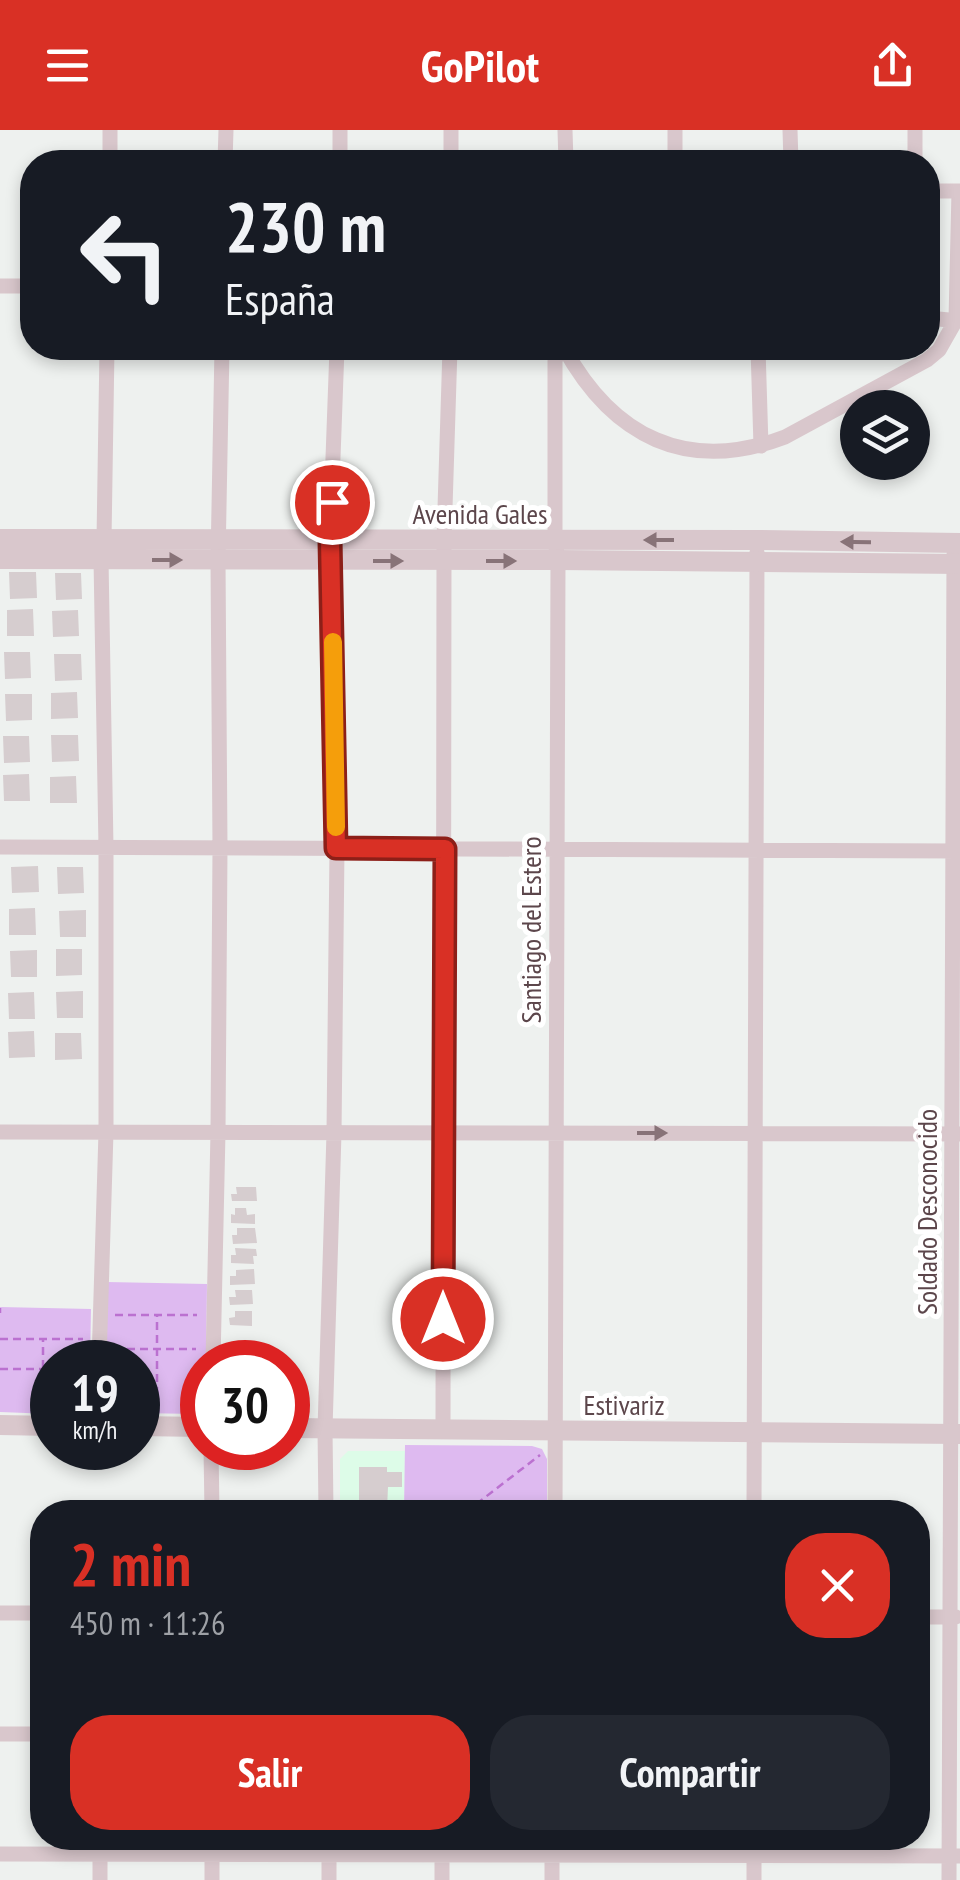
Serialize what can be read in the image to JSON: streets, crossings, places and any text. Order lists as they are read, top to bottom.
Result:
{
  "streets": {
    "street": [
      "Avenida Gales",
      "Santiago del Estero",
      "Soldado Desconocido",
      "Estivariz"
    ]
  },
  "crossings": [
    ["Avenida Gales", "Santiago del Estero"],
    ["Avenida Gales", "Soldado Desconocido"],
    ["Santiago del Estero", "Estivariz"],
    ["Soldado Desconocido", "Estivariz"]
  ],
  "page": {
    "header": "GoPilot",
    "turn": ["230 m", "España"],
    "speed": "19 km/h",
    "limit": "30",
    "heading": ["2 min", "450 m · 11:26"],
    "buttons": ["Salir", "Compartir"]
  }
}
